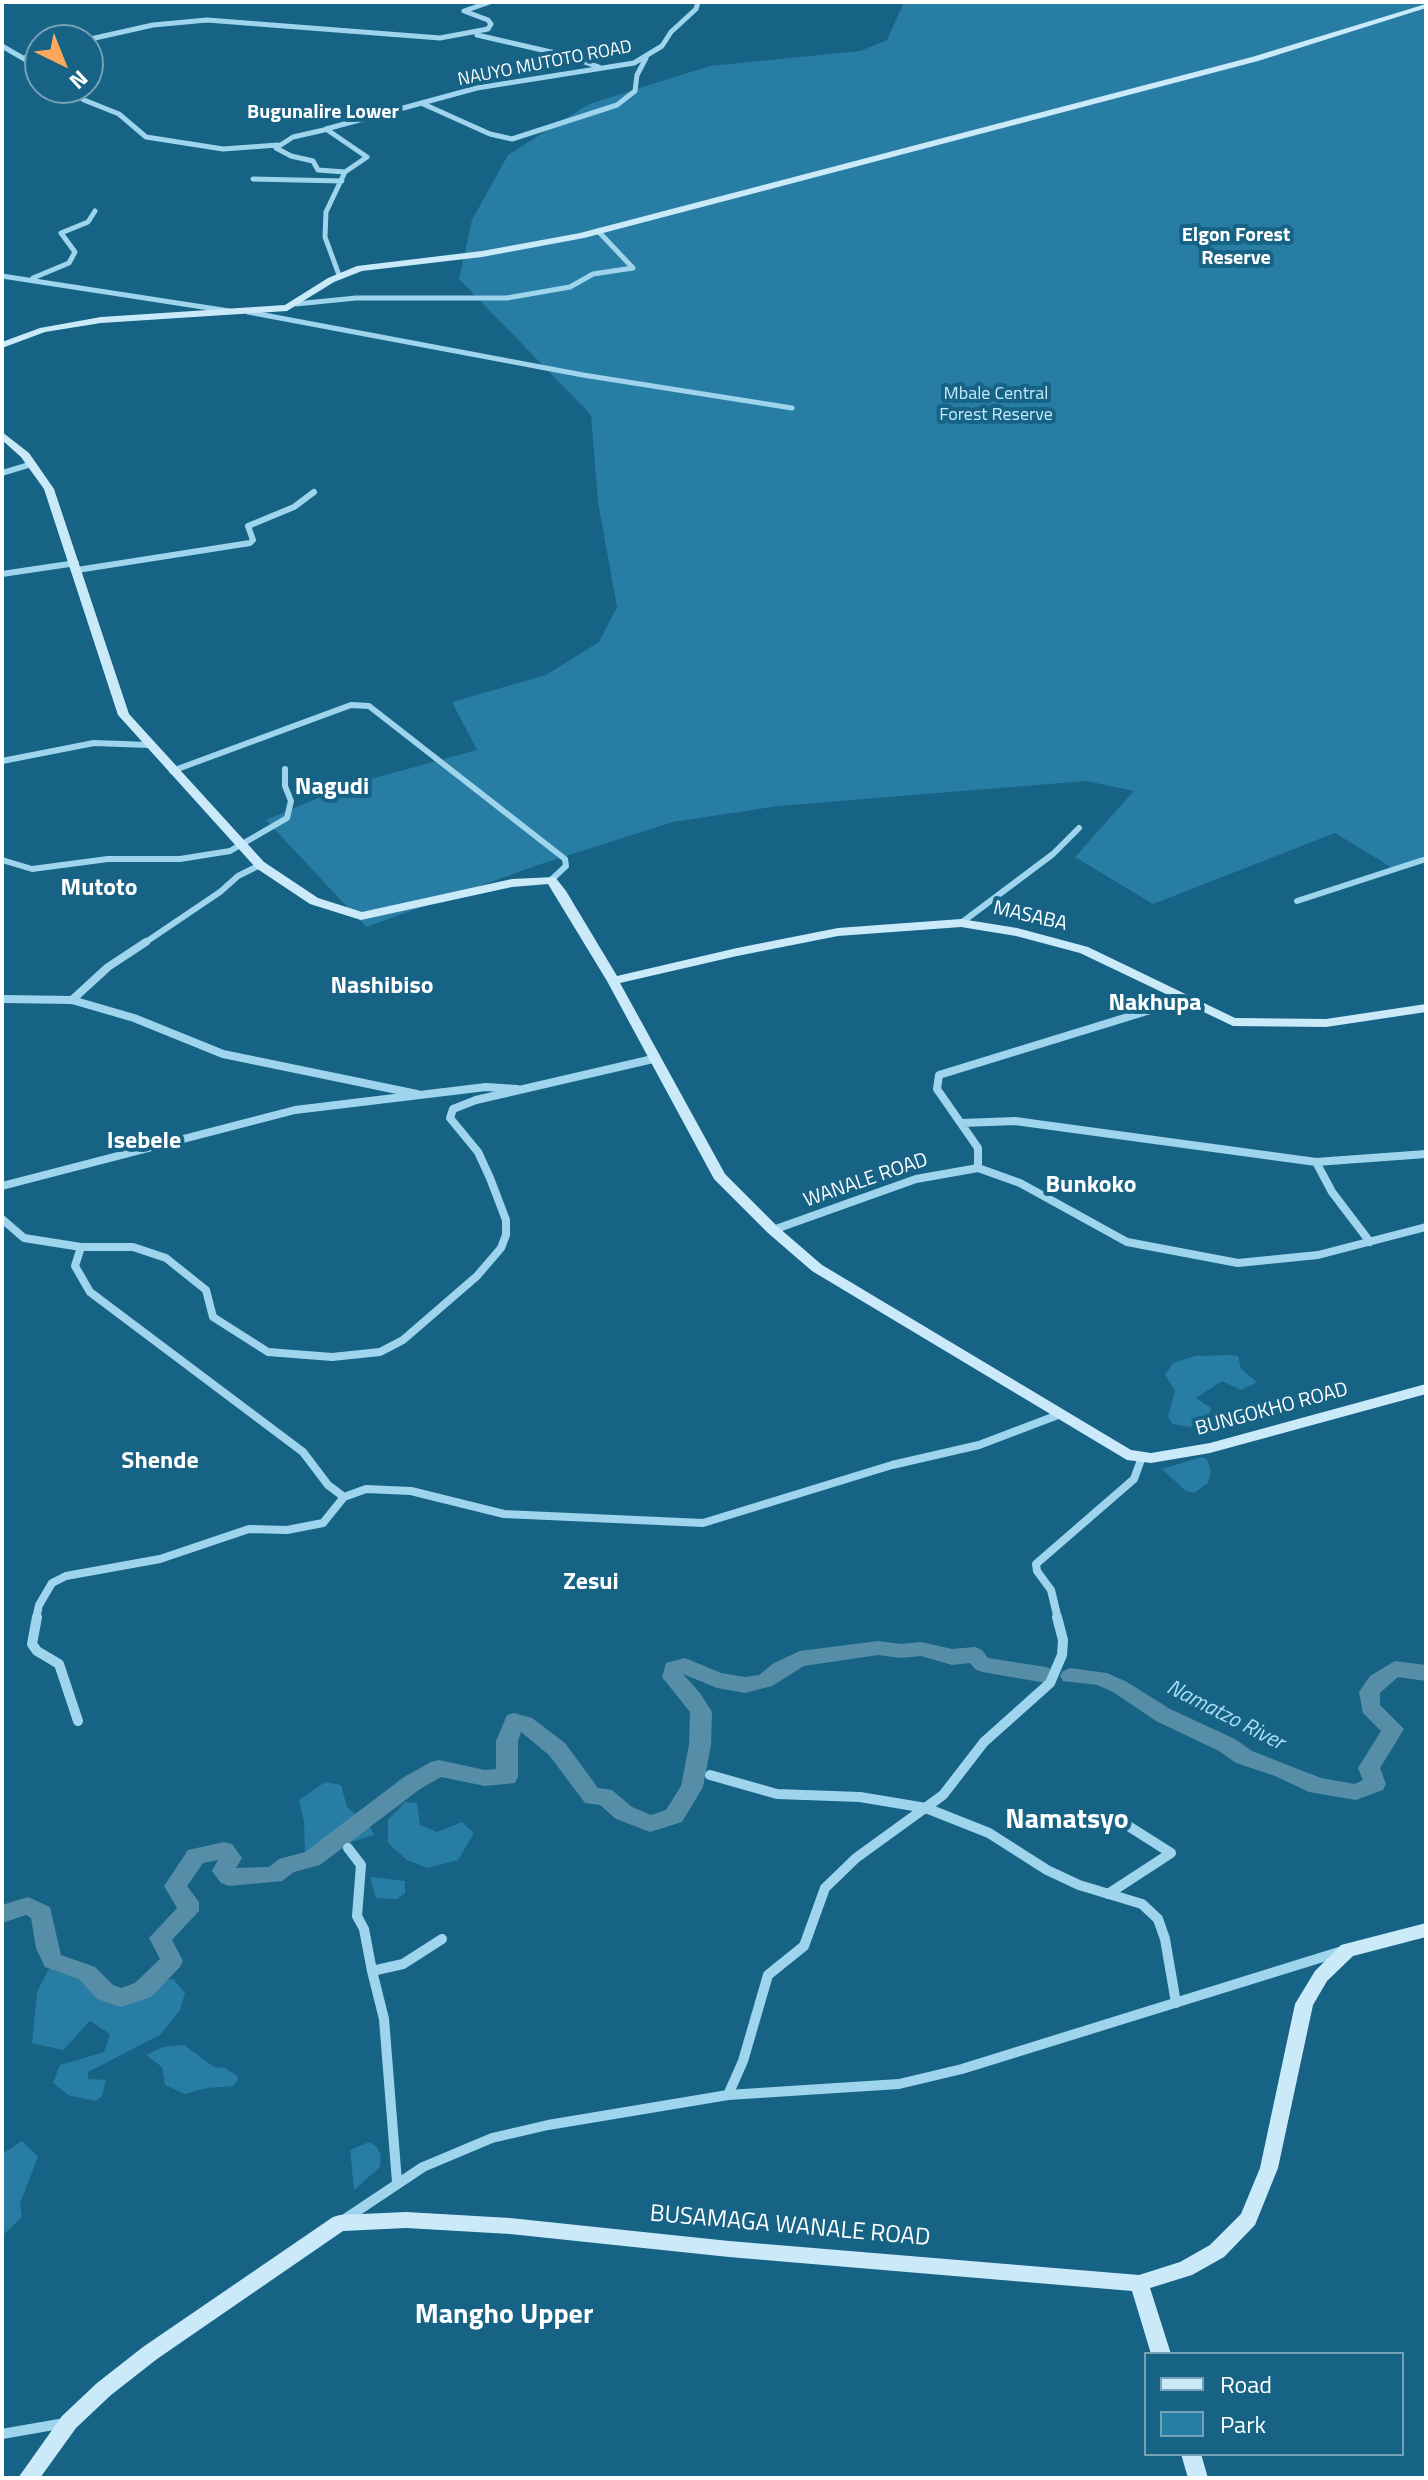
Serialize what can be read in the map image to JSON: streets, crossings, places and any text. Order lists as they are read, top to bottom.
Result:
{
  "streets": {
    "street": [
      "NAUYO MUTOTO ROAD",
      "MASABA",
      "WANALE ROAD",
      "BUNGOKHO ROAD",
      "BUSAMAGA WANALE ROAD"
    ]
  },
  "districts": [
    "Bugunalire Lower",
    "Elgon Forest Reserve",
    "Nagudi",
    "Mutoto",
    "Nashibiso",
    "Nakhupa",
    "Isebele",
    "Bunkoko",
    "Shende",
    "Zesui",
    "Namatsyo",
    "Mangho Upper"
  ],
  "water": ["Namatzo River"],
  "parks": ["Mbale Central Forest Reserve"],
  "legend": ["Road", "Park"],
  "north": "bottom right"
}
